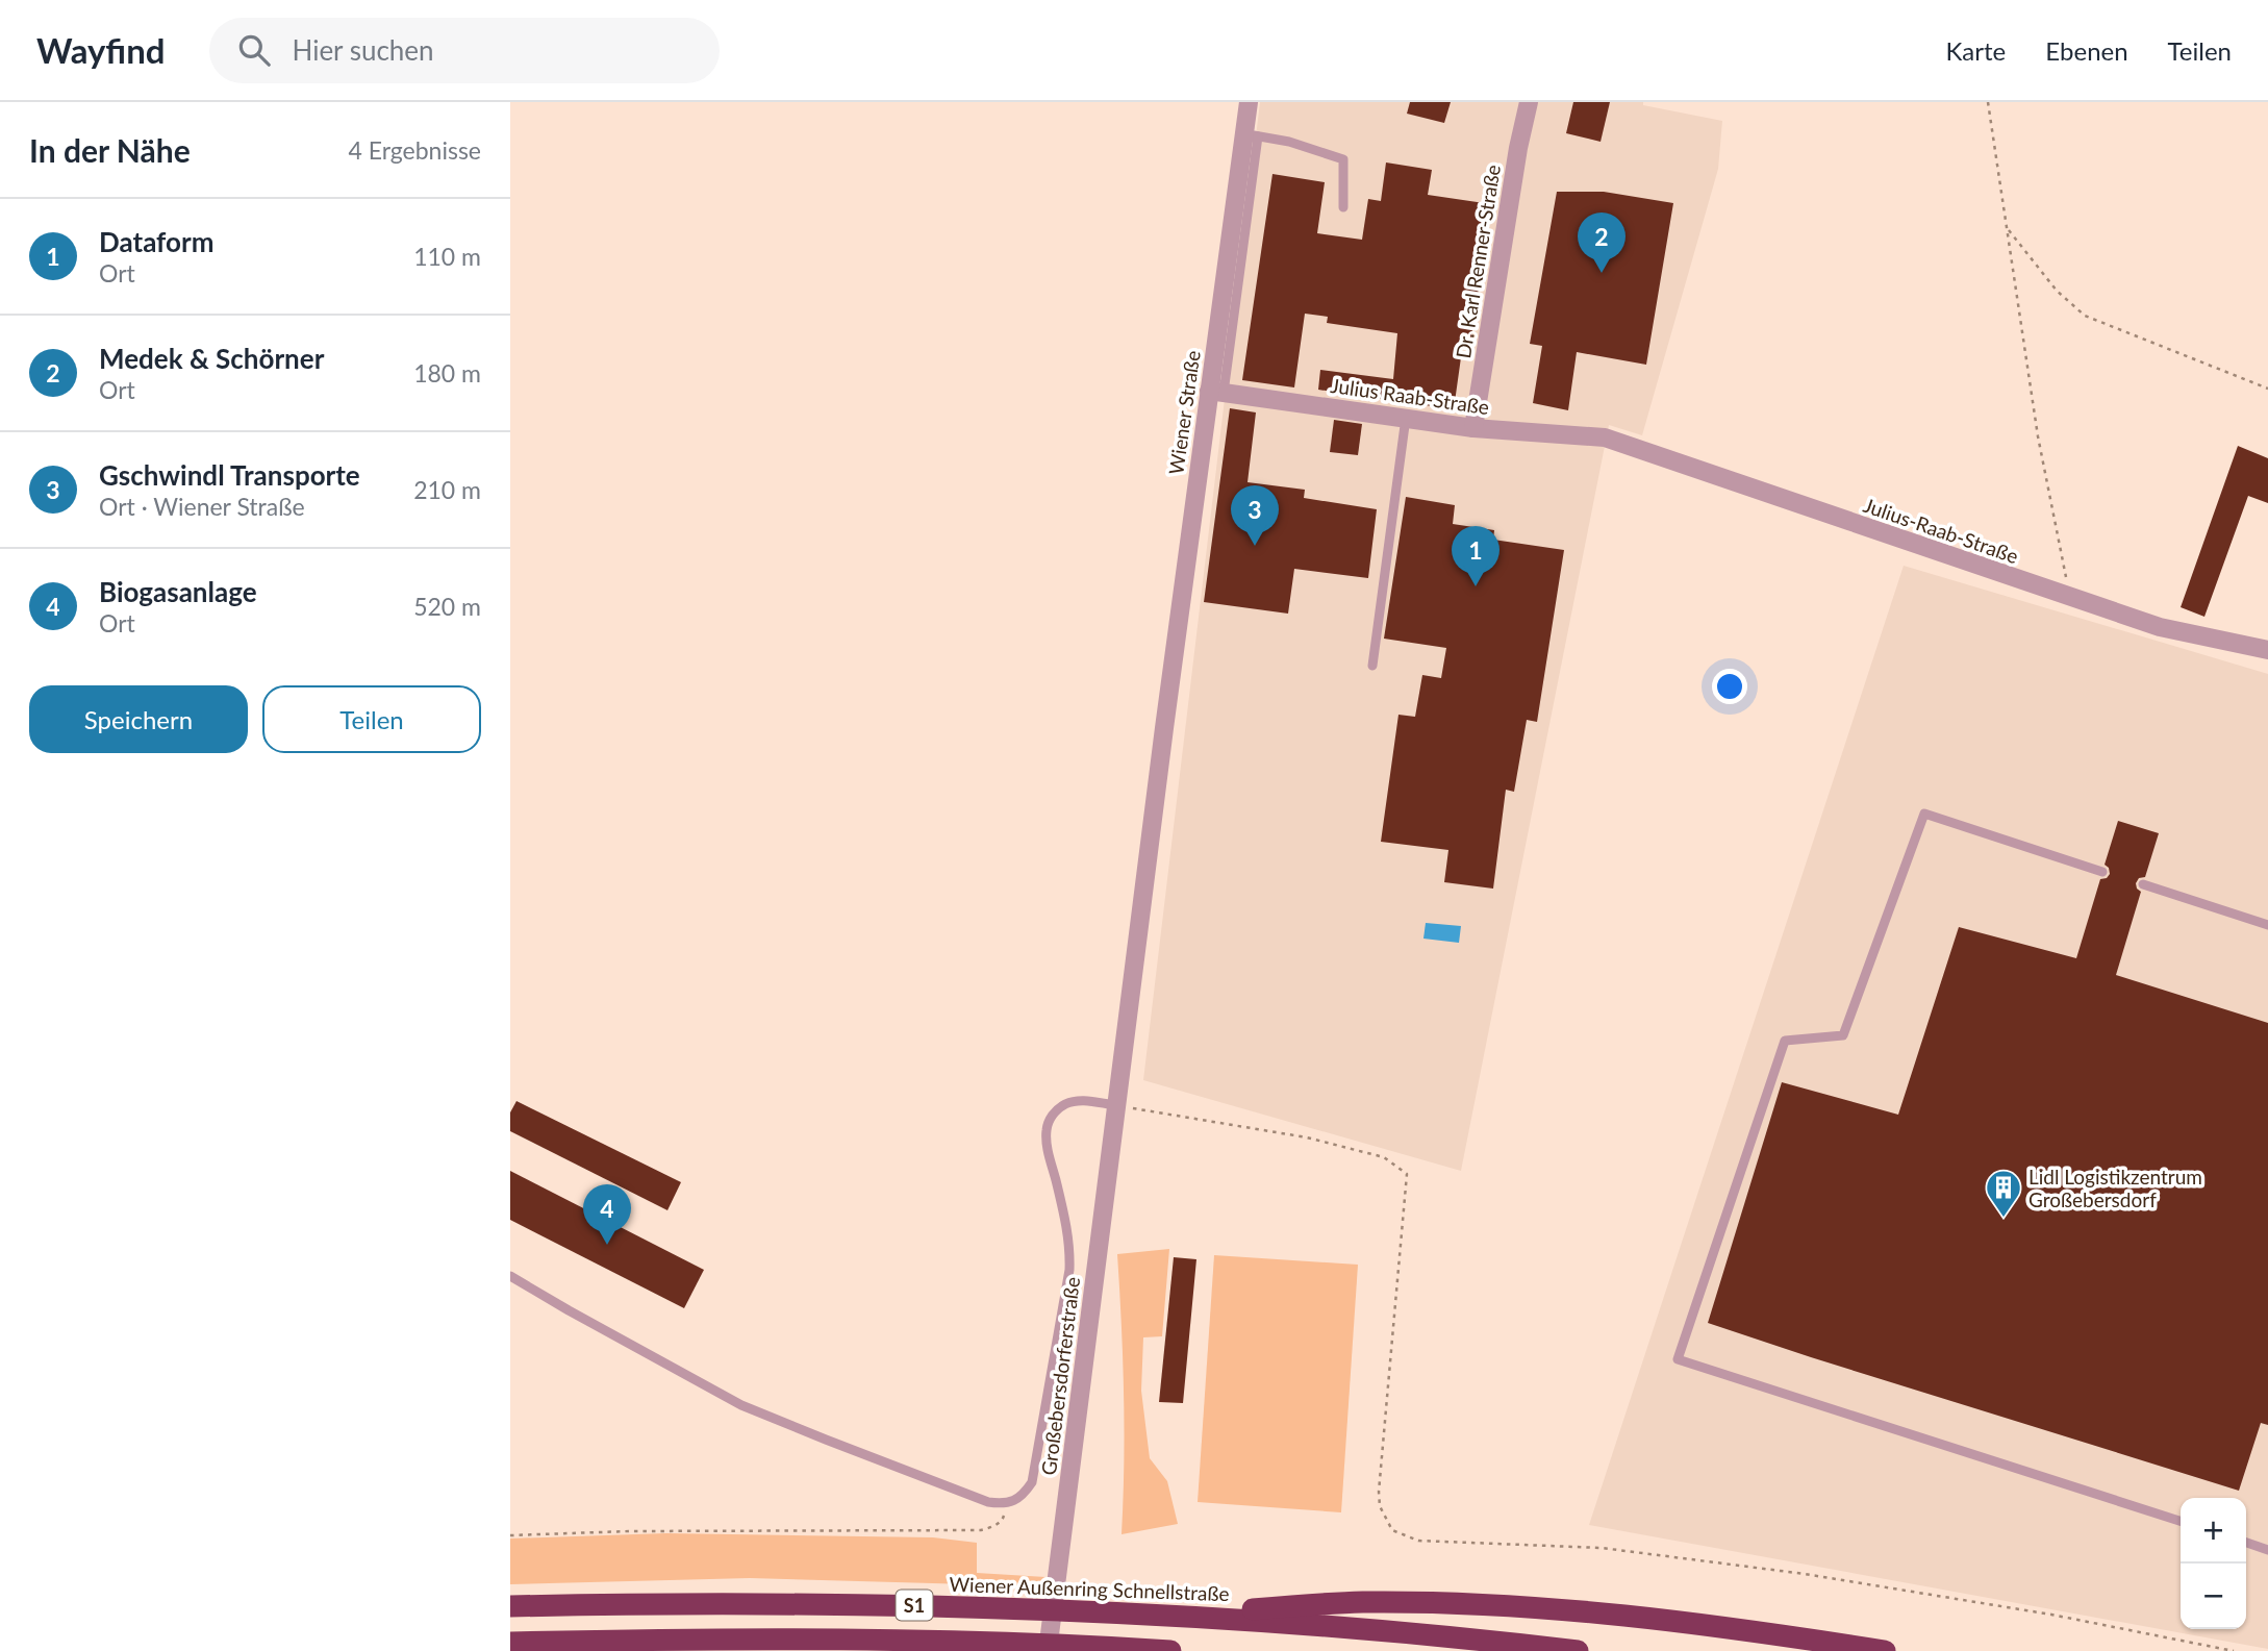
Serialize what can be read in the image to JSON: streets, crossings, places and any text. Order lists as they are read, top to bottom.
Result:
{
  "streets": {
    "highway": ["Wiener Außenring Schnellstraße", "S1"],
    "street": [
      "Dr. Karl Renner-Straße",
      "Julius Raab-Straße",
      "Wiener Straße",
      "Julius-Raab-Straße",
      "Großebersdorferstraße"
    ]
  },
  "crossings": [
    ["Dr. Karl Renner-Straße", "Julius Raab-Straße"],
    ["Julius Raab-Straße", "Wiener Straße"],
    ["Julius Raab-Straße", "Julius-Raab-Straße"],
    ["Wiener Straße", "Großebersdorferstraße"]
  ],
  "places": {
    "building": ["Lidl Logistikzentrum Großebersdorf"]
  },
  "page": {
    "header": "Wayfind",
    "search": "Hier suchen",
    "nav": ["Karte", "Ebenen", "Teilen"],
    "heading": ["In der Nähe", "4 Ergebnisse"],
    "list": [
      {
        "mark": "1",
        "name": "Dataform",
        "note": "Ort",
        "value": "110 m"
      },
      {
        "mark": "2",
        "name": "Medek & Schörner",
        "note": "Ort",
        "value": "180 m"
      },
      {
        "mark": "3",
        "name": "Gschwindl Transporte",
        "note": "Ort · Wiener Straße",
        "value": "210 m"
      },
      {
        "mark": "4",
        "name": "Biogasanlage",
        "note": "Ort",
        "value": "520 m"
      }
    ],
    "pins": [
      "2",
      "3",
      "1",
      "4"
    ],
    "buttons": ["Speichern", "Teilen"],
    "map_buttons": ["+", "−"]
  }
}
